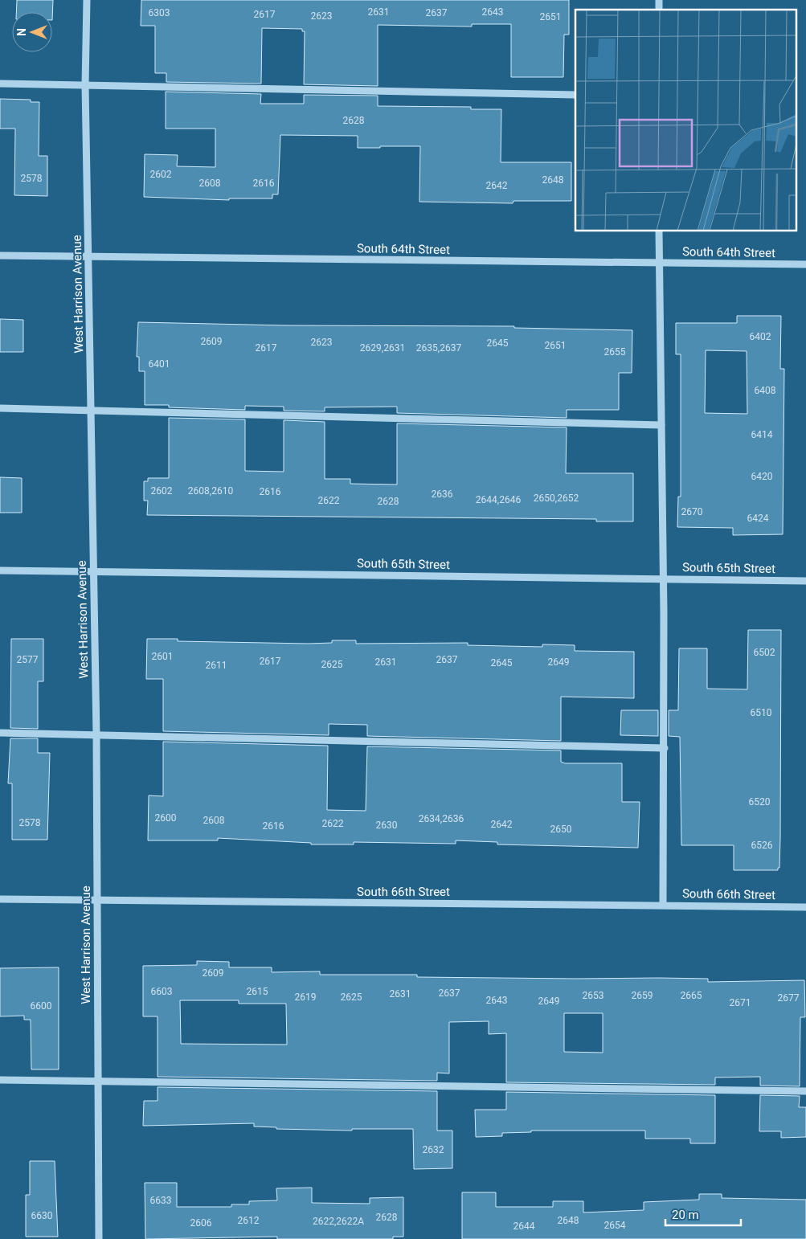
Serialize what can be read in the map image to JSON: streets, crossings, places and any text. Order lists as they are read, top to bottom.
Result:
{
  "streets": {
    "street": [
      "South 64th Street",
      "West Harrison Avenue",
      "South 65th Street",
      "South 66th Street"
    ]
  },
  "crossings": [
    ["South 64th Street", "West Harrison Avenue"],
    ["West Harrison Avenue", "South 65th Street"],
    ["West Harrison Avenue", "South 66th Street"]
  ],
  "house_numbers": [
    "2631",
    "2643",
    "6303",
    "2637",
    "2617",
    "2623",
    "2651",
    "2628",
    "2602",
    "2578",
    "2648",
    "2608",
    "2616",
    "2642",
    "6402",
    "2609",
    "2623",
    "2645",
    "2651",
    "2617",
    "2629,2631",
    "2635,2637",
    "2655",
    "6401",
    "6408",
    "6414",
    "6420",
    "2602",
    "2608,2610",
    "2616",
    "2636",
    "2650,2652",
    "2644,2646",
    "2622",
    "2628",
    "2670",
    "6424",
    "6502",
    "2601",
    "2577",
    "2637",
    "2617",
    "2631",
    "2649",
    "2645",
    "2625",
    "2611",
    "6510",
    "6520",
    "2600",
    "2634,2636",
    "2608",
    "2578",
    "2622",
    "2642",
    "2630",
    "2616",
    "2650",
    "6526",
    "2609",
    "6603",
    "2615",
    "2637",
    "2631",
    "2653",
    "2659",
    "2665",
    "2619",
    "2625",
    "2677",
    "2643",
    "2649",
    "2671",
    "6600",
    "2632",
    "6633",
    "6630",
    "2628",
    "2612",
    "2648",
    "2622,2622A",
    "2606",
    "2654",
    "2644"
  ],
  "scale_bar": "20 m",
  "north": "left"
}
